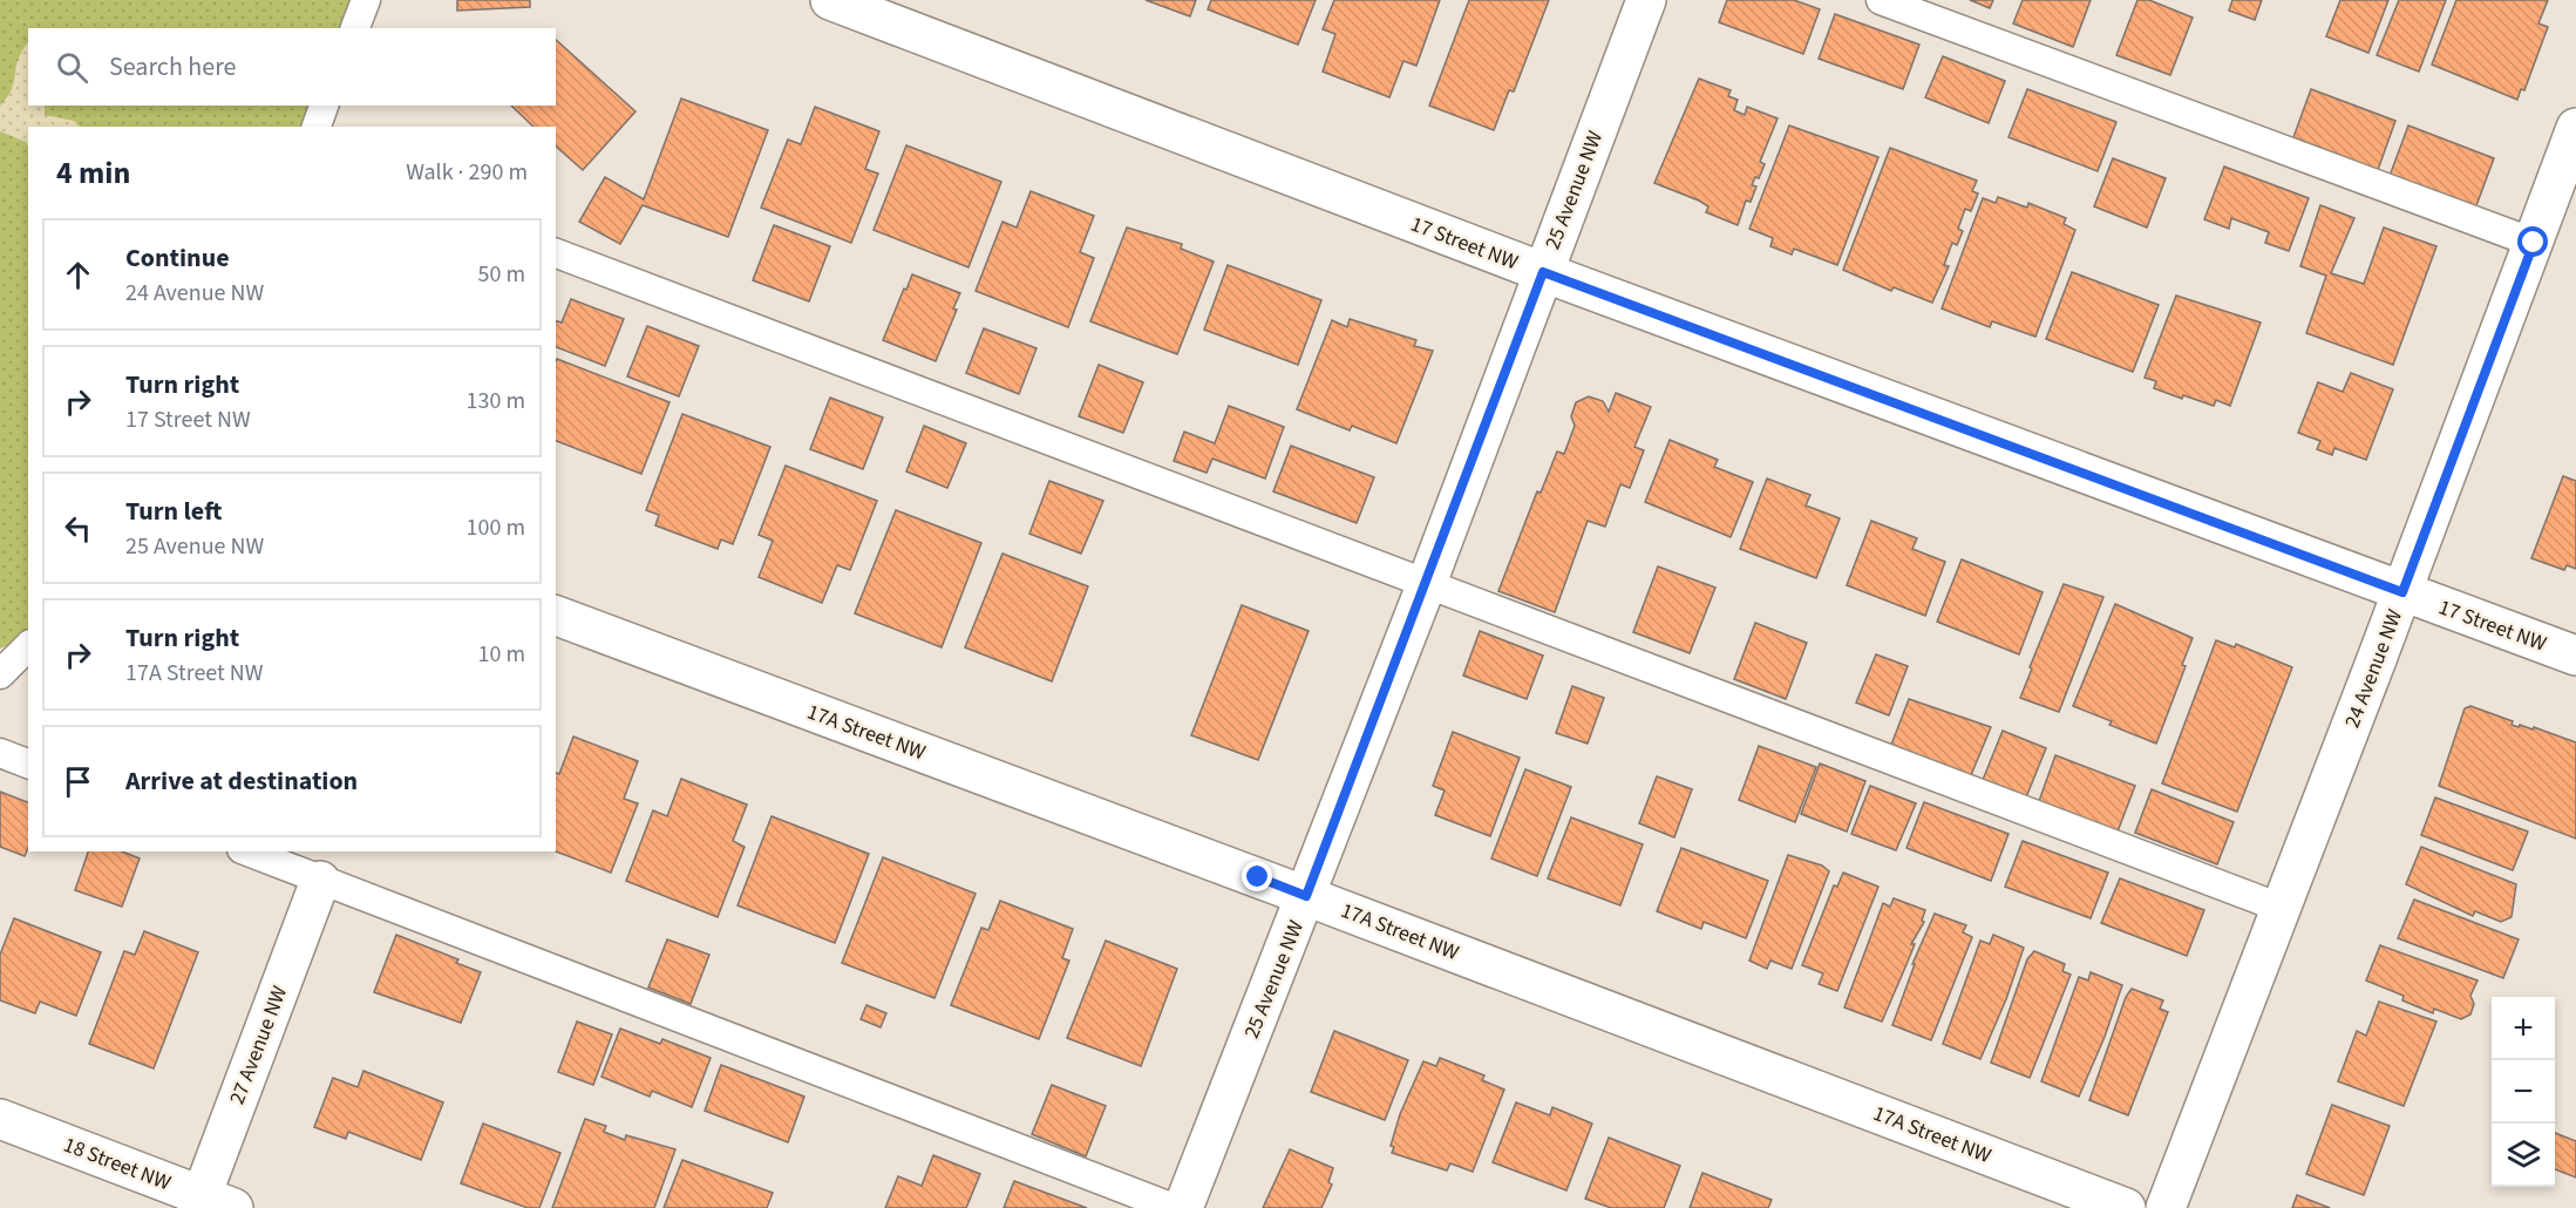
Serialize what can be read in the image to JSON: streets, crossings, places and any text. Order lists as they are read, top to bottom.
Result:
{
  "streets": {
    "street": [
      "25 Avenue NW",
      "17 Street NW",
      "24 Avenue NW",
      "17A Street NW",
      "27 Avenue NW",
      "18 Street NW"
    ]
  },
  "crossings": [
    ["25 Avenue NW", "17 Street NW"],
    ["25 Avenue NW", "17A Street NW"],
    ["17 Street NW", "24 Avenue NW"],
    ["27 Avenue NW", "18 Street NW"]
  ],
  "page": {
    "search": "Search here",
    "heading": ["4 min", "Walk · 290 m"],
    "list": [
      ["Continue", "24 Avenue NW", "50 m"],
      ["Turn right", "17 Street NW", "130 m"],
      ["Turn left", "25 Avenue NW", "100 m"],
      ["Turn right", "17A Street NW", "10 m"],
      "Arrive at destination"
    ],
    "map_buttons": ["+", "−"]
  }
}
